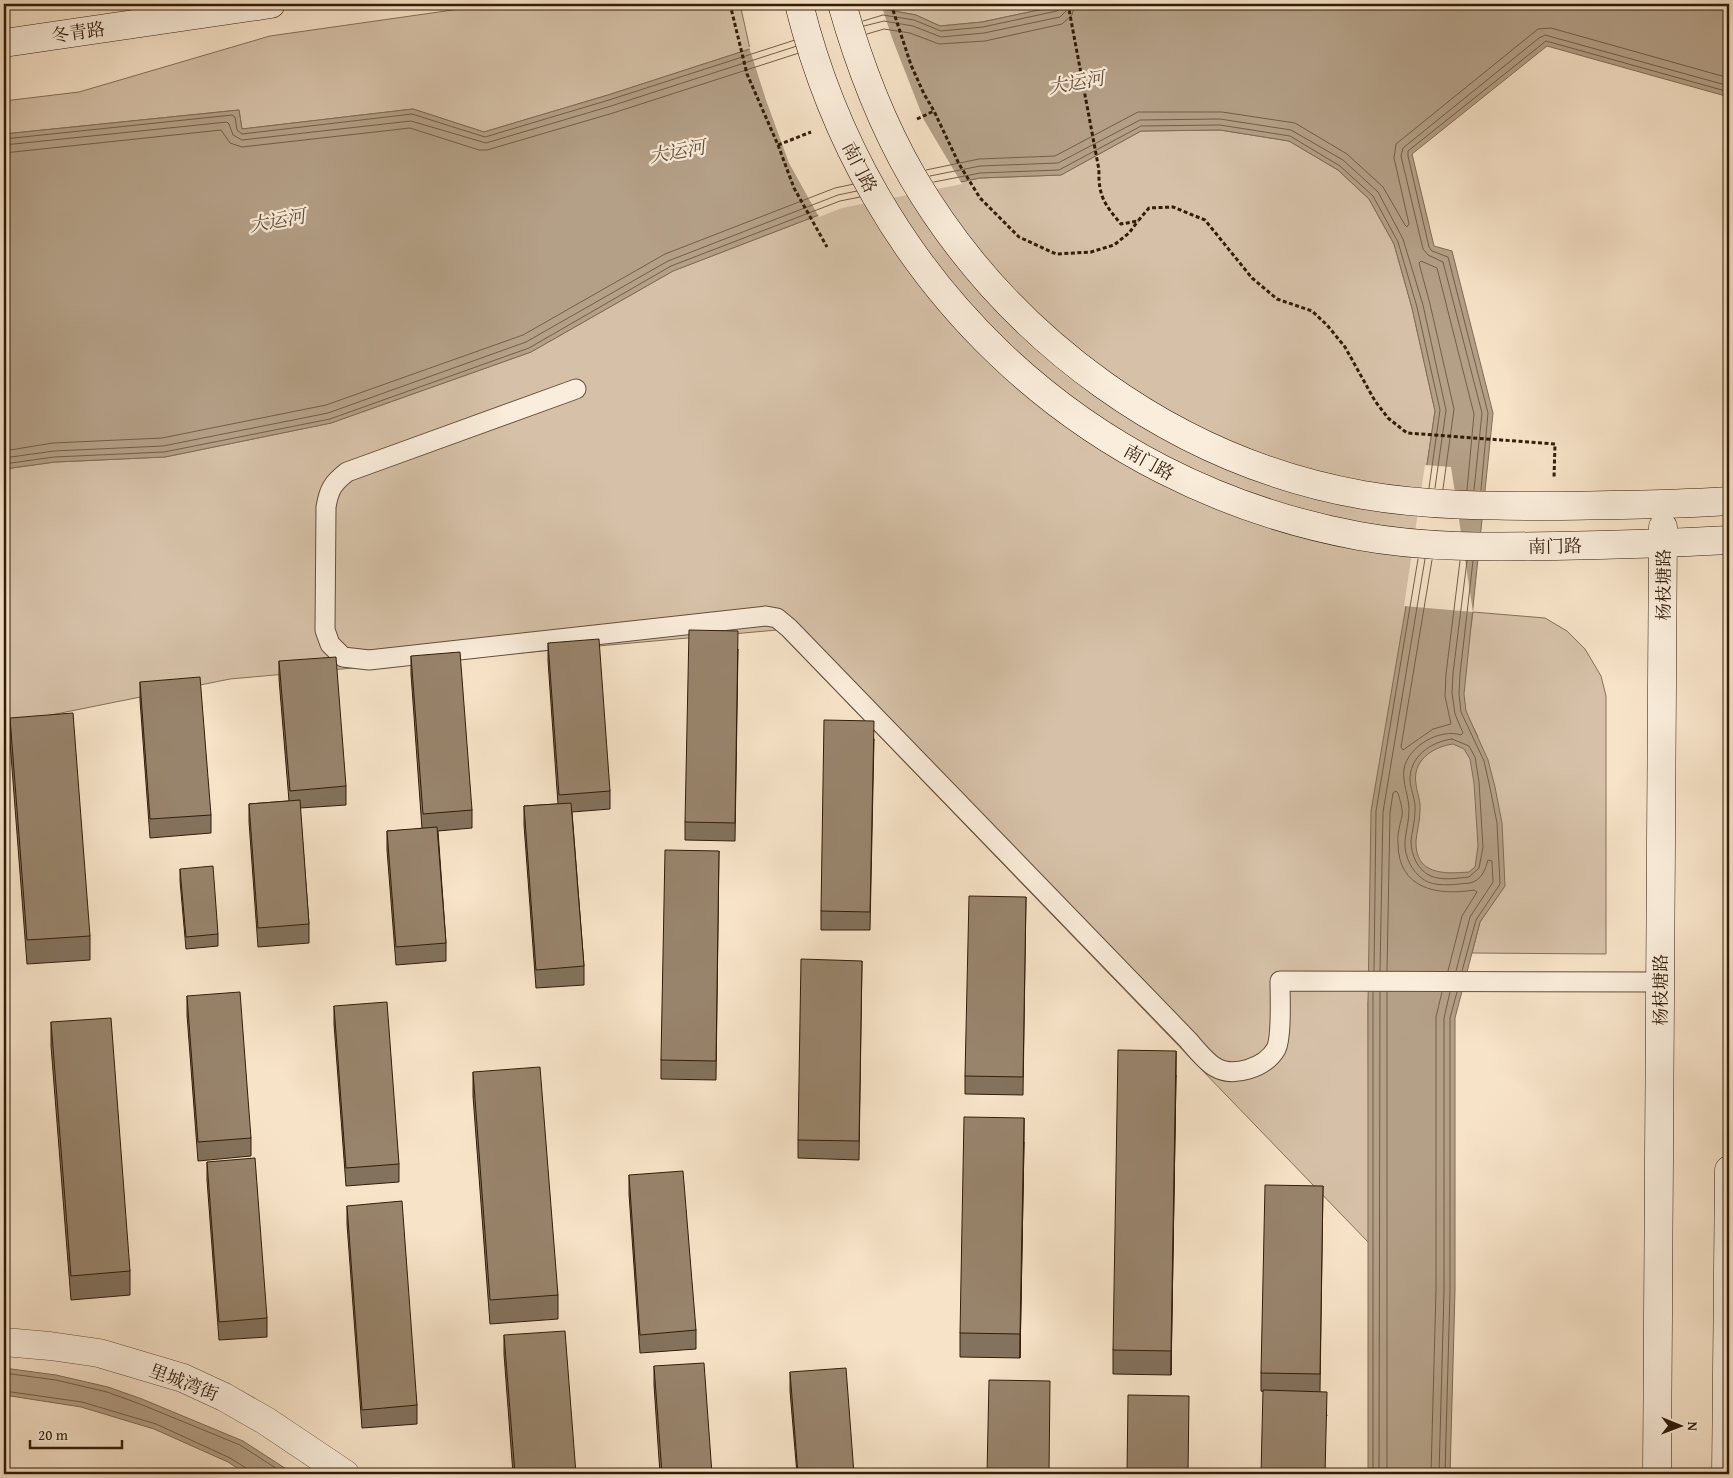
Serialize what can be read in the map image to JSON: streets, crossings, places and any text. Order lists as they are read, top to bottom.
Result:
{
  "streets": {
    "main road": [
      "冬青路",
      "南门路",
      "杨枝塘路",
      "里城湾街"
    ]
  },
  "crossings": [
    ["南门路", "杨枝塘路"]
  ],
  "water": ["大运河"],
  "scale_bar": "20 m",
  "north": "right"
}
